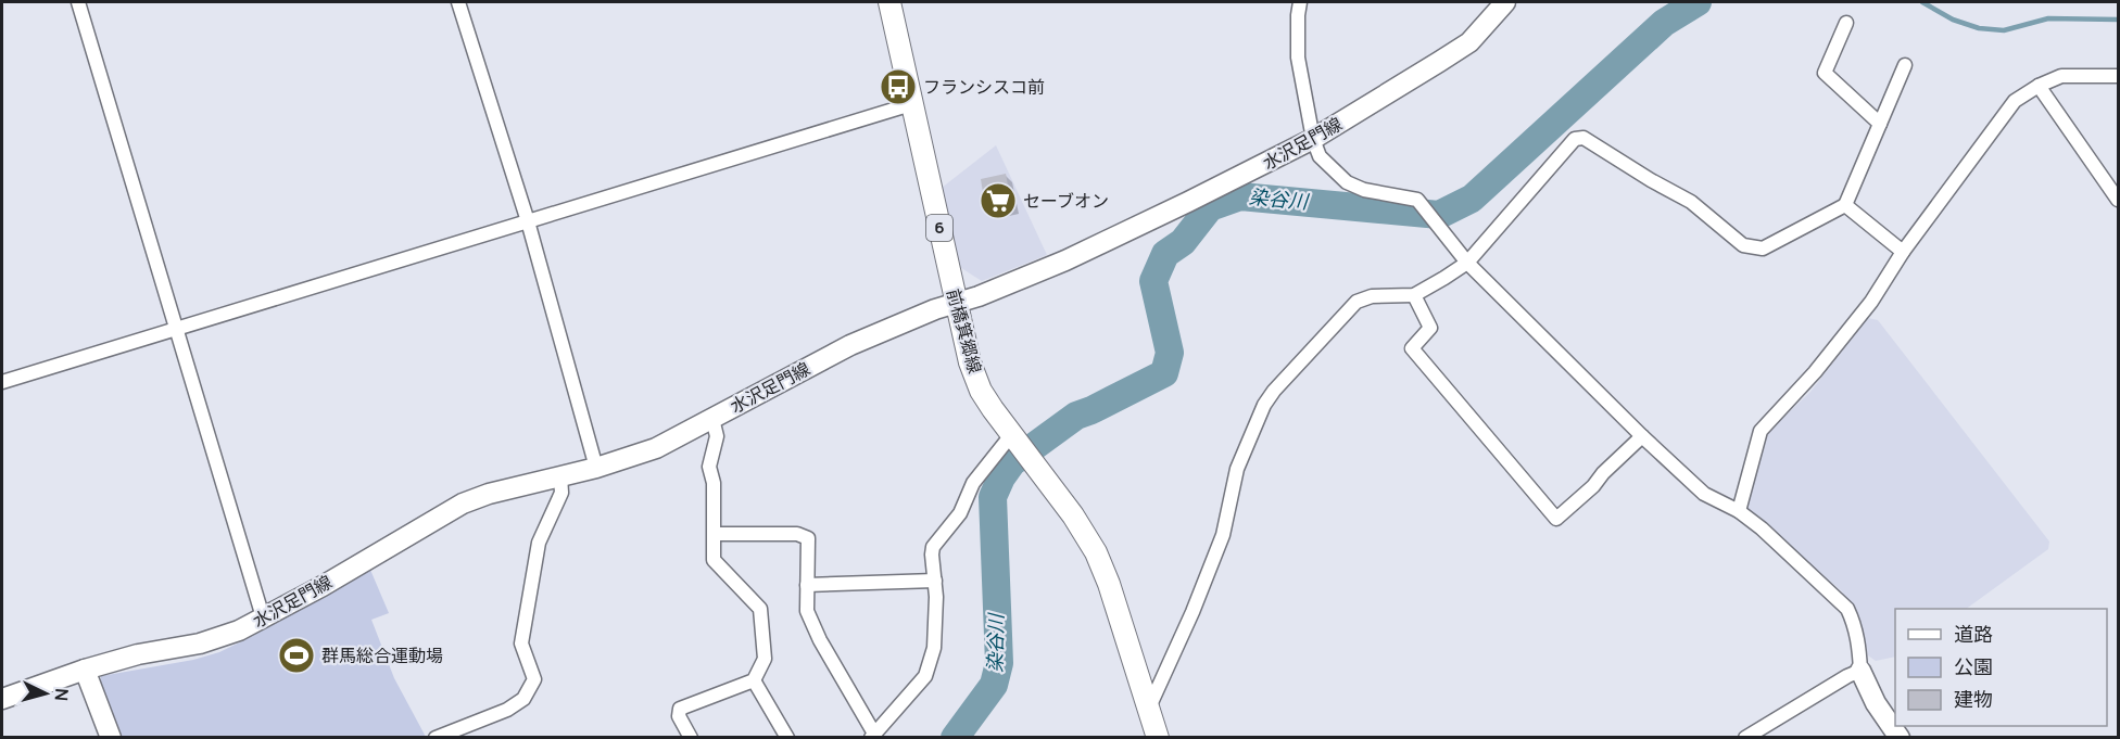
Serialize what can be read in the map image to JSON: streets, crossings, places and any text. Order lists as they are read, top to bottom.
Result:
{
  "streets": {
    "main road": ["水沢足門線", "6", "前橋箕郷線"]
  },
  "crossings": [
    ["水沢足門線", "前橋箕郷線"]
  ],
  "water": ["染谷川"],
  "places": {
    "bus stop": ["フランシスコ前"],
    "supermarket": ["セーブオン"],
    "sports": ["群馬総合運動場"]
  },
  "legend": ["道路", "公園", "建物"],
  "north": "right"
}
